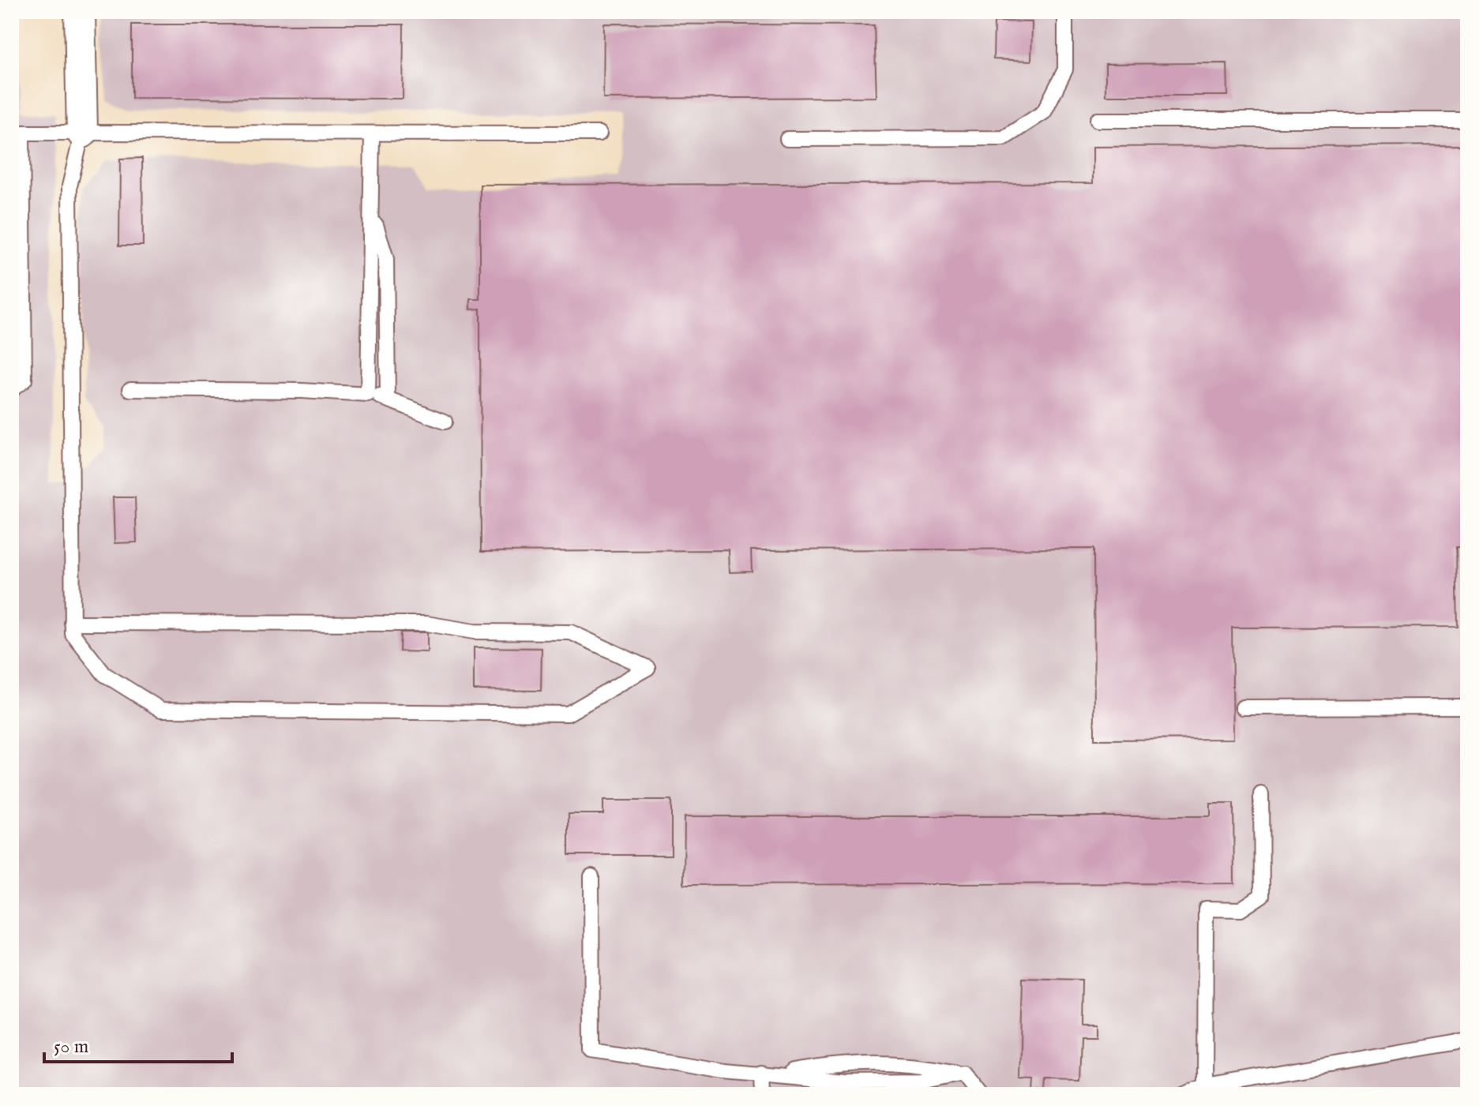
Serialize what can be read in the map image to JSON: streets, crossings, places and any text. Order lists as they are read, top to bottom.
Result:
{
  "scale_bar": "50 m"
}
